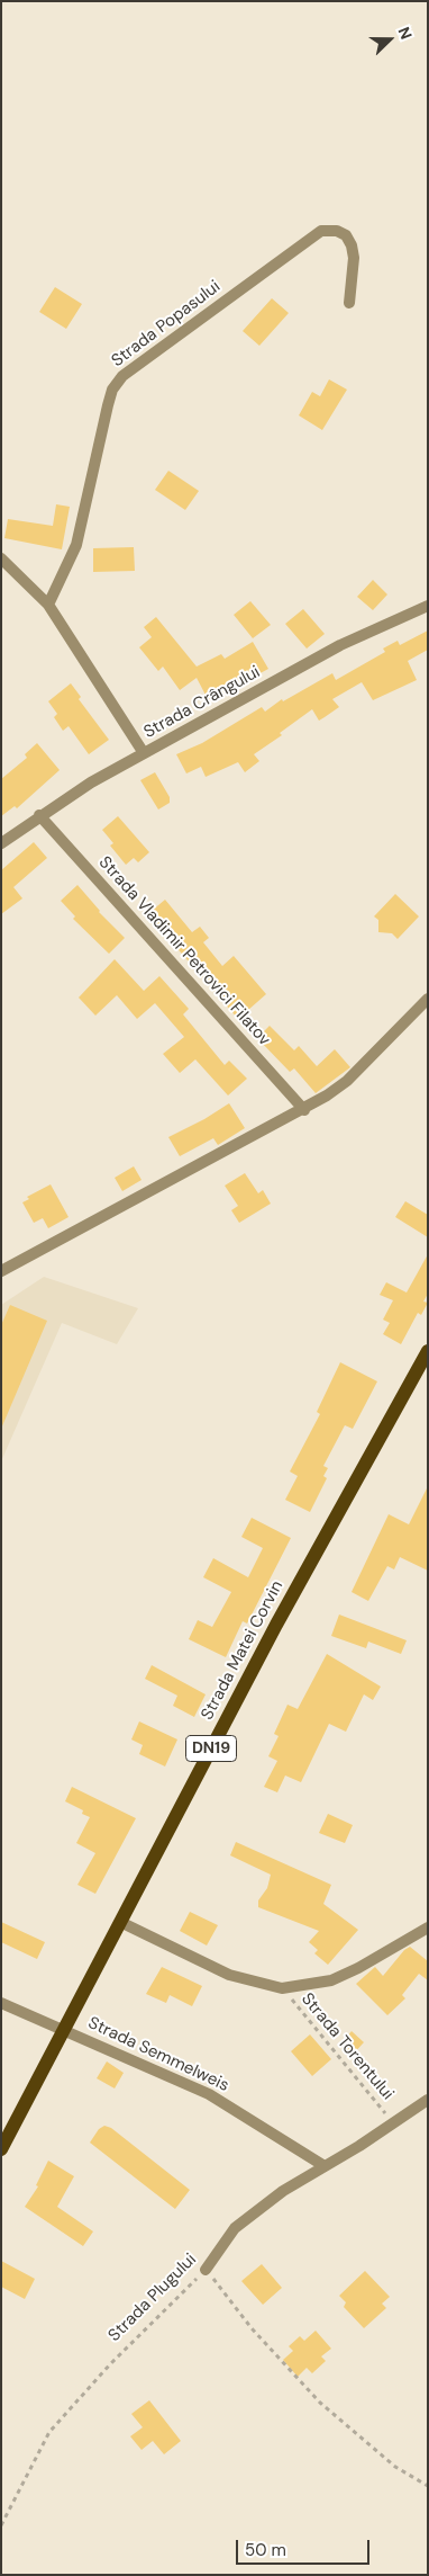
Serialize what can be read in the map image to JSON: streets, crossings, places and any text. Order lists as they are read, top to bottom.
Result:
{
  "streets": {
    "main road": ["Strada Matei Corvin", "DN19"],
    "street": [
      "Strada Popasului",
      "Strada Crângului",
      "Strada Vladimir Petrovici Filatov",
      "Strada Semmelweis",
      "Strada Plugului"
    ],
    "path": ["Strada Torentului"]
  },
  "crossings": [
    ["Strada Crângului", "Strada Vladimir Petrovici Filatov"],
    ["Strada Matei Corvin", "Strada Semmelweis"],
    ["Strada Torentului", "Strada Plugului"],
    ["Strada Semmelweis", "Strada Plugului"]
  ],
  "scale_bar": "50 m",
  "north": "right"
}
